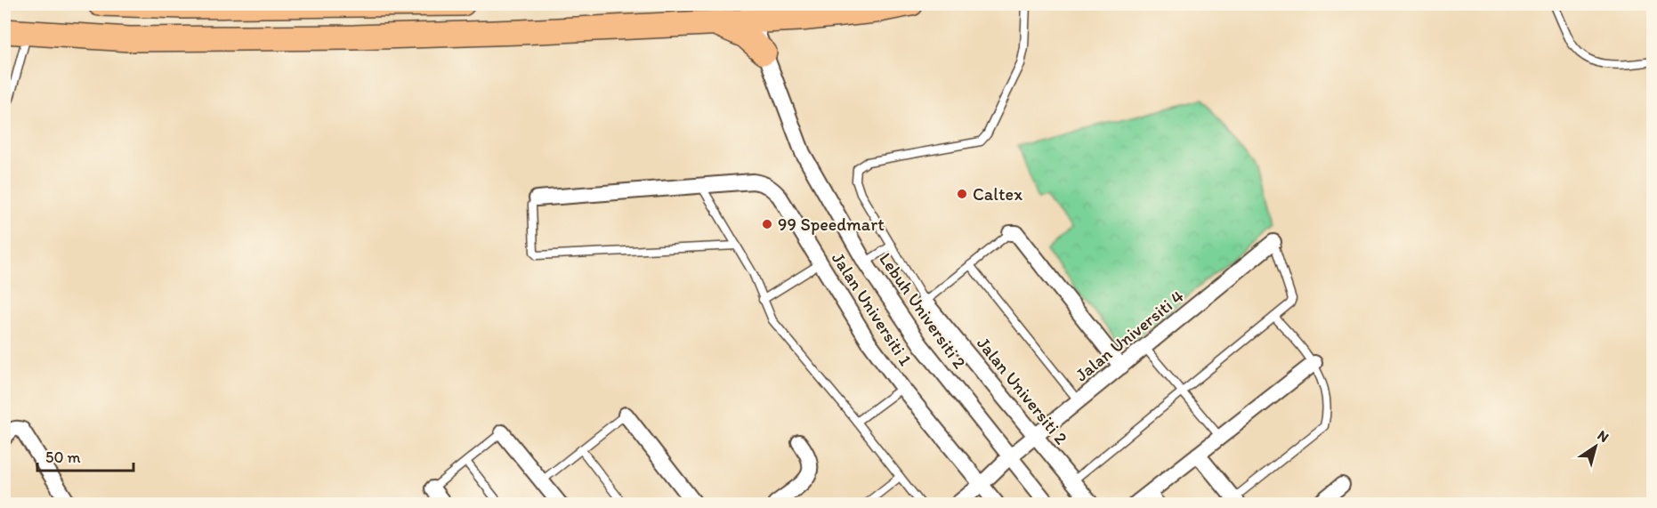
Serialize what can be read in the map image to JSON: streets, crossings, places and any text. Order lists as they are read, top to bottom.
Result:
{
  "streets": {
    "street": [
      "Jalan Universiti 1",
      "Lebuh Universiti 2",
      "Jalan Universiti 4",
      "Jalan Universiti 2"
    ]
  },
  "crossings": [
    ["Jalan Universiti 1", "Jalan Universiti 4"],
    ["Lebuh Universiti 2", "Jalan Universiti 4"],
    ["Jalan Universiti 4", "Jalan Universiti 2"]
  ],
  "places": ["Caltex", "99 Speedmart"],
  "scale_bar": "50 m",
  "north": "top right"
}
